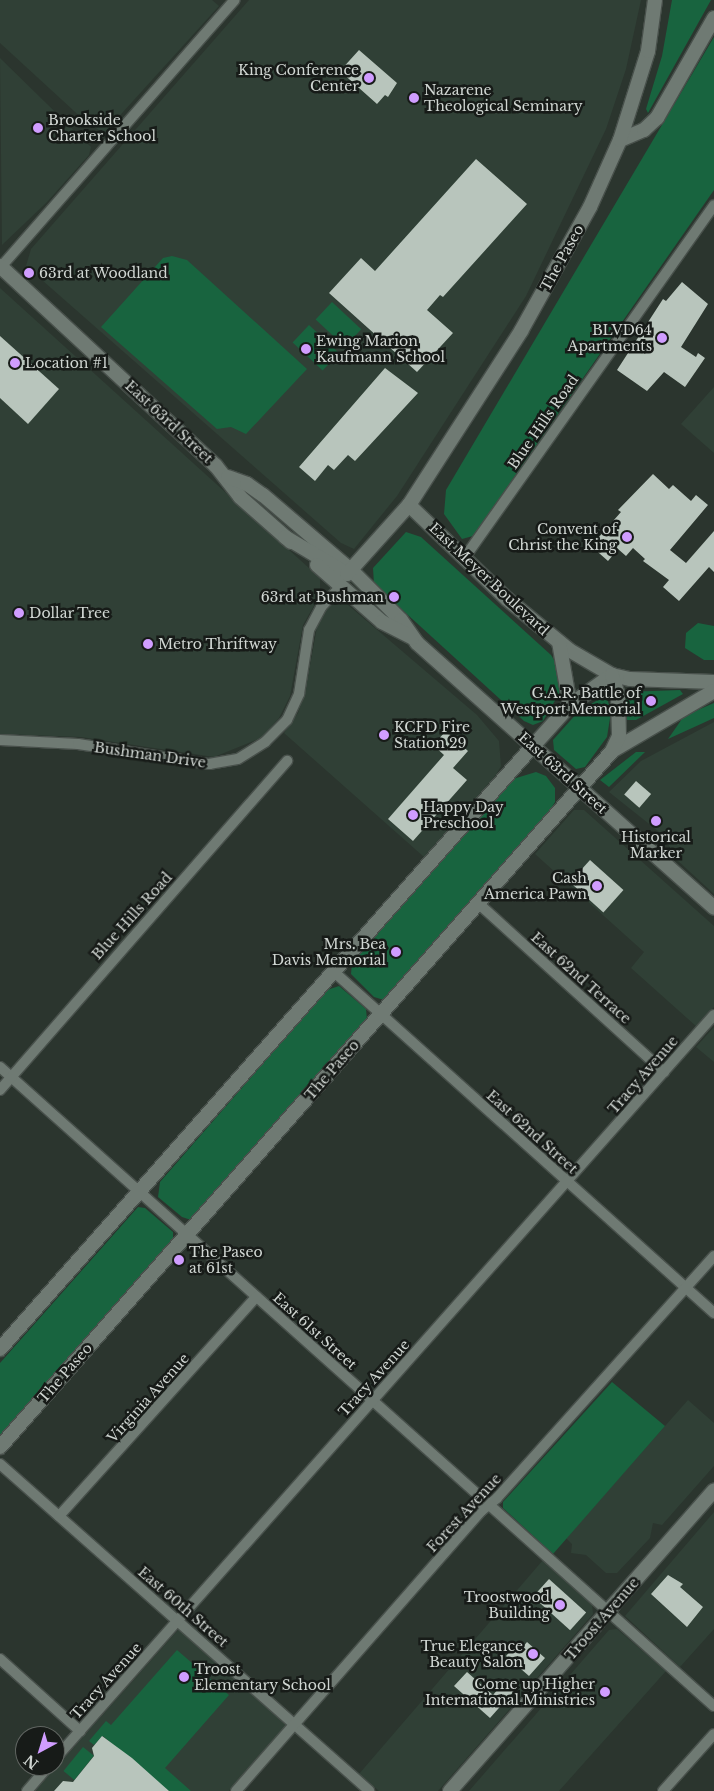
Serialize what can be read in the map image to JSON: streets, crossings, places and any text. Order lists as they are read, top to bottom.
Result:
{
  "streets": {
    "main road": [
      "The Paseo",
      "East 63rd Street",
      "East Meyer Boulevard",
      "Troost Avenue"
    ],
    "street": [
      "Blue Hills Road",
      "Bushman Drive",
      "East 62nd Terrace",
      "Tracy Avenue",
      "East 62nd Street",
      "East 61st Street",
      "Virginia Avenue",
      "Forest Avenue",
      "East 60th Street"
    ]
  },
  "crossings": [
    ["The Paseo", "East 63rd Street"],
    ["The Paseo", "East Meyer Boulevard"],
    ["The Paseo", "East 62nd Terrace"],
    ["The Paseo", "East 62nd Street"],
    ["The Paseo", "East 61st Street"],
    ["East 63rd Street", "Bushman Drive"],
    ["Blue Hills Road", "East Meyer Boulevard"],
    ["Blue Hills Road", "East 61st Street"],
    ["East 62nd Terrace", "Tracy Avenue"],
    ["Tracy Avenue", "East 62nd Street"],
    ["Tracy Avenue", "East 61st Street"],
    ["Tracy Avenue", "East 60th Street"],
    ["East 62nd Street", "Forest Avenue"],
    ["East 61st Street", "Virginia Avenue"],
    ["East 61st Street", "Forest Avenue"],
    ["East 61st Street", "Troost Avenue"],
    ["Virginia Avenue", "East 60th Street"],
    ["Forest Avenue", "East 60th Street"]
  ],
  "places": [
    "King Conference Center",
    "Nazarene Theological Seminary",
    "Brookside Charter School",
    "63rd at Woodland",
    "BLVD64 Apartments",
    "Ewing Marion Kaufmann School",
    "Location #1",
    "Convent of Christ the King",
    "63rd at Bushman",
    "Dollar Tree",
    "Metro Thriftway",
    "G.A.R. Battle of Westport Memorial",
    "KCFD Fire Station 29",
    "Happy Day Preschool",
    "Historical Marker",
    "Cash America Pawn",
    "Mrs. Bea Davis Memorial",
    "The Paseo at 61st",
    "Troostwood Building",
    "True Elegance Beauty Salon",
    "Troost Elementary School",
    "Come up Higher International Ministries"
  ],
  "north": "bottom left"
}
